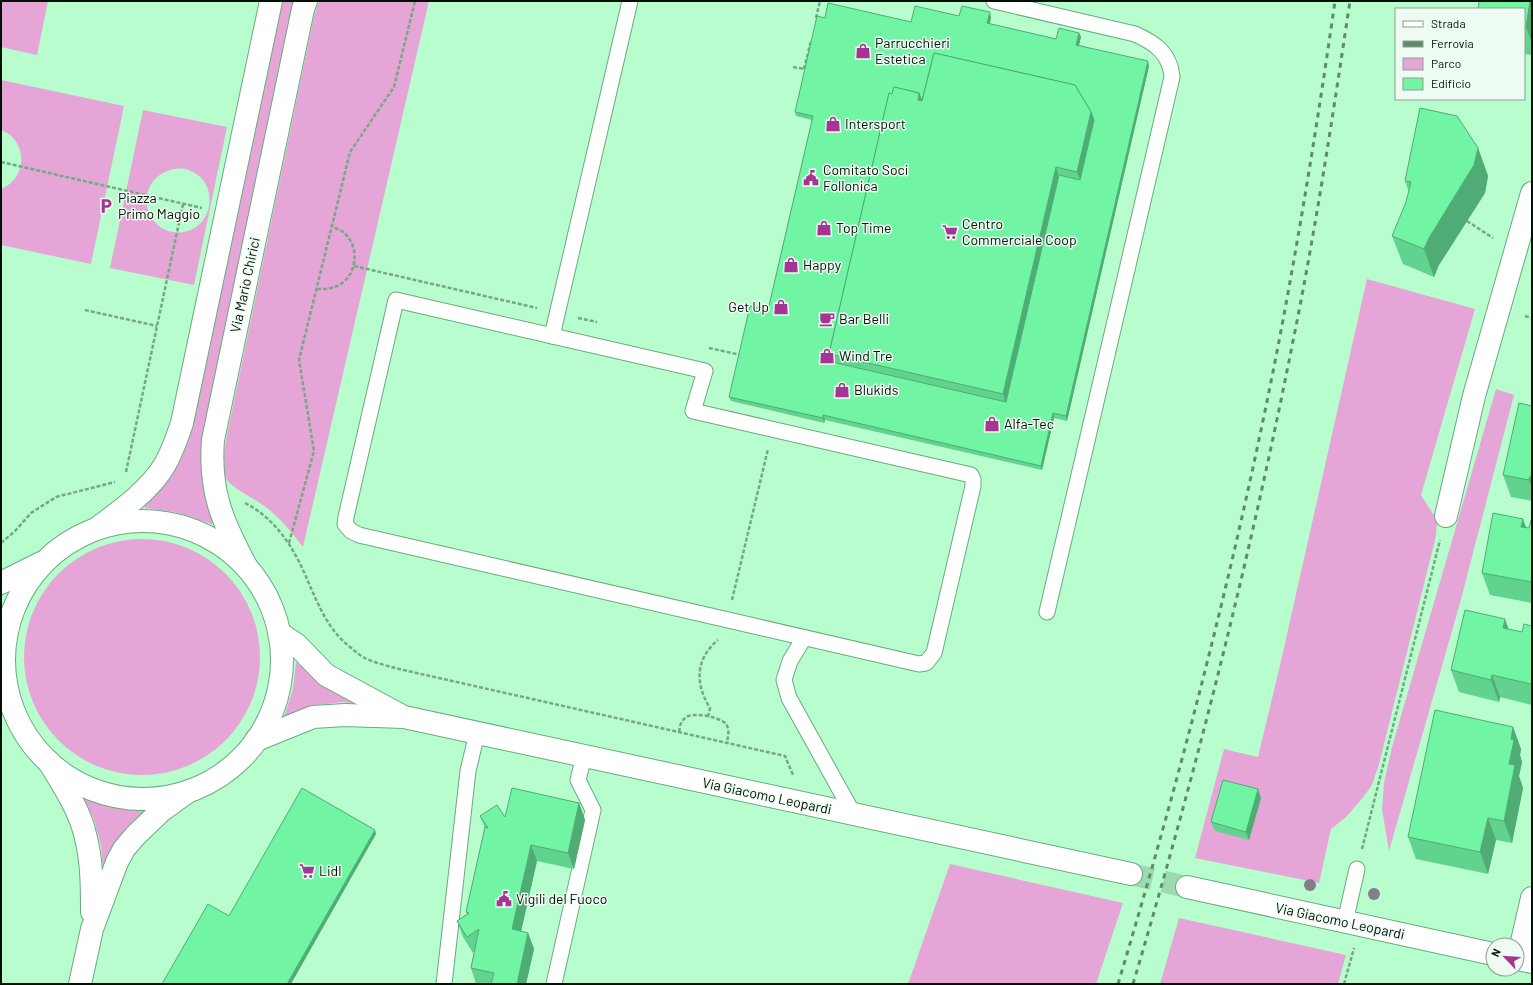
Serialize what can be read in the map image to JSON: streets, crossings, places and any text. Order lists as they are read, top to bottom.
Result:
{
  "streets": {
    "main road": ["Via Mario Chirici", "Via Giacomo Leopardi"]
  },
  "crossings": [
    ["Via Mario Chirici", "Via Giacomo Leopardi"]
  ],
  "places": {
    "shop": [
      "Parrucchieri Estetica",
      "Intersport",
      "Top Time",
      "Happy",
      "Get Up",
      "Wind Tre",
      "Blukids",
      "Alfa-Tec"
    ],
    "public building": ["Comitato Soci Follonica", "Vigili del Fuoco"],
    "parking": ["Piazza Primo Maggio"],
    "supermarket": ["Centro Commerciale Coop", "Lidl"],
    "cafe": ["Bar Belli"]
  },
  "legend": [
    "Strada",
    "Ferrovia",
    "Parco",
    "Edificio"
  ],
  "north": "top left"
}
